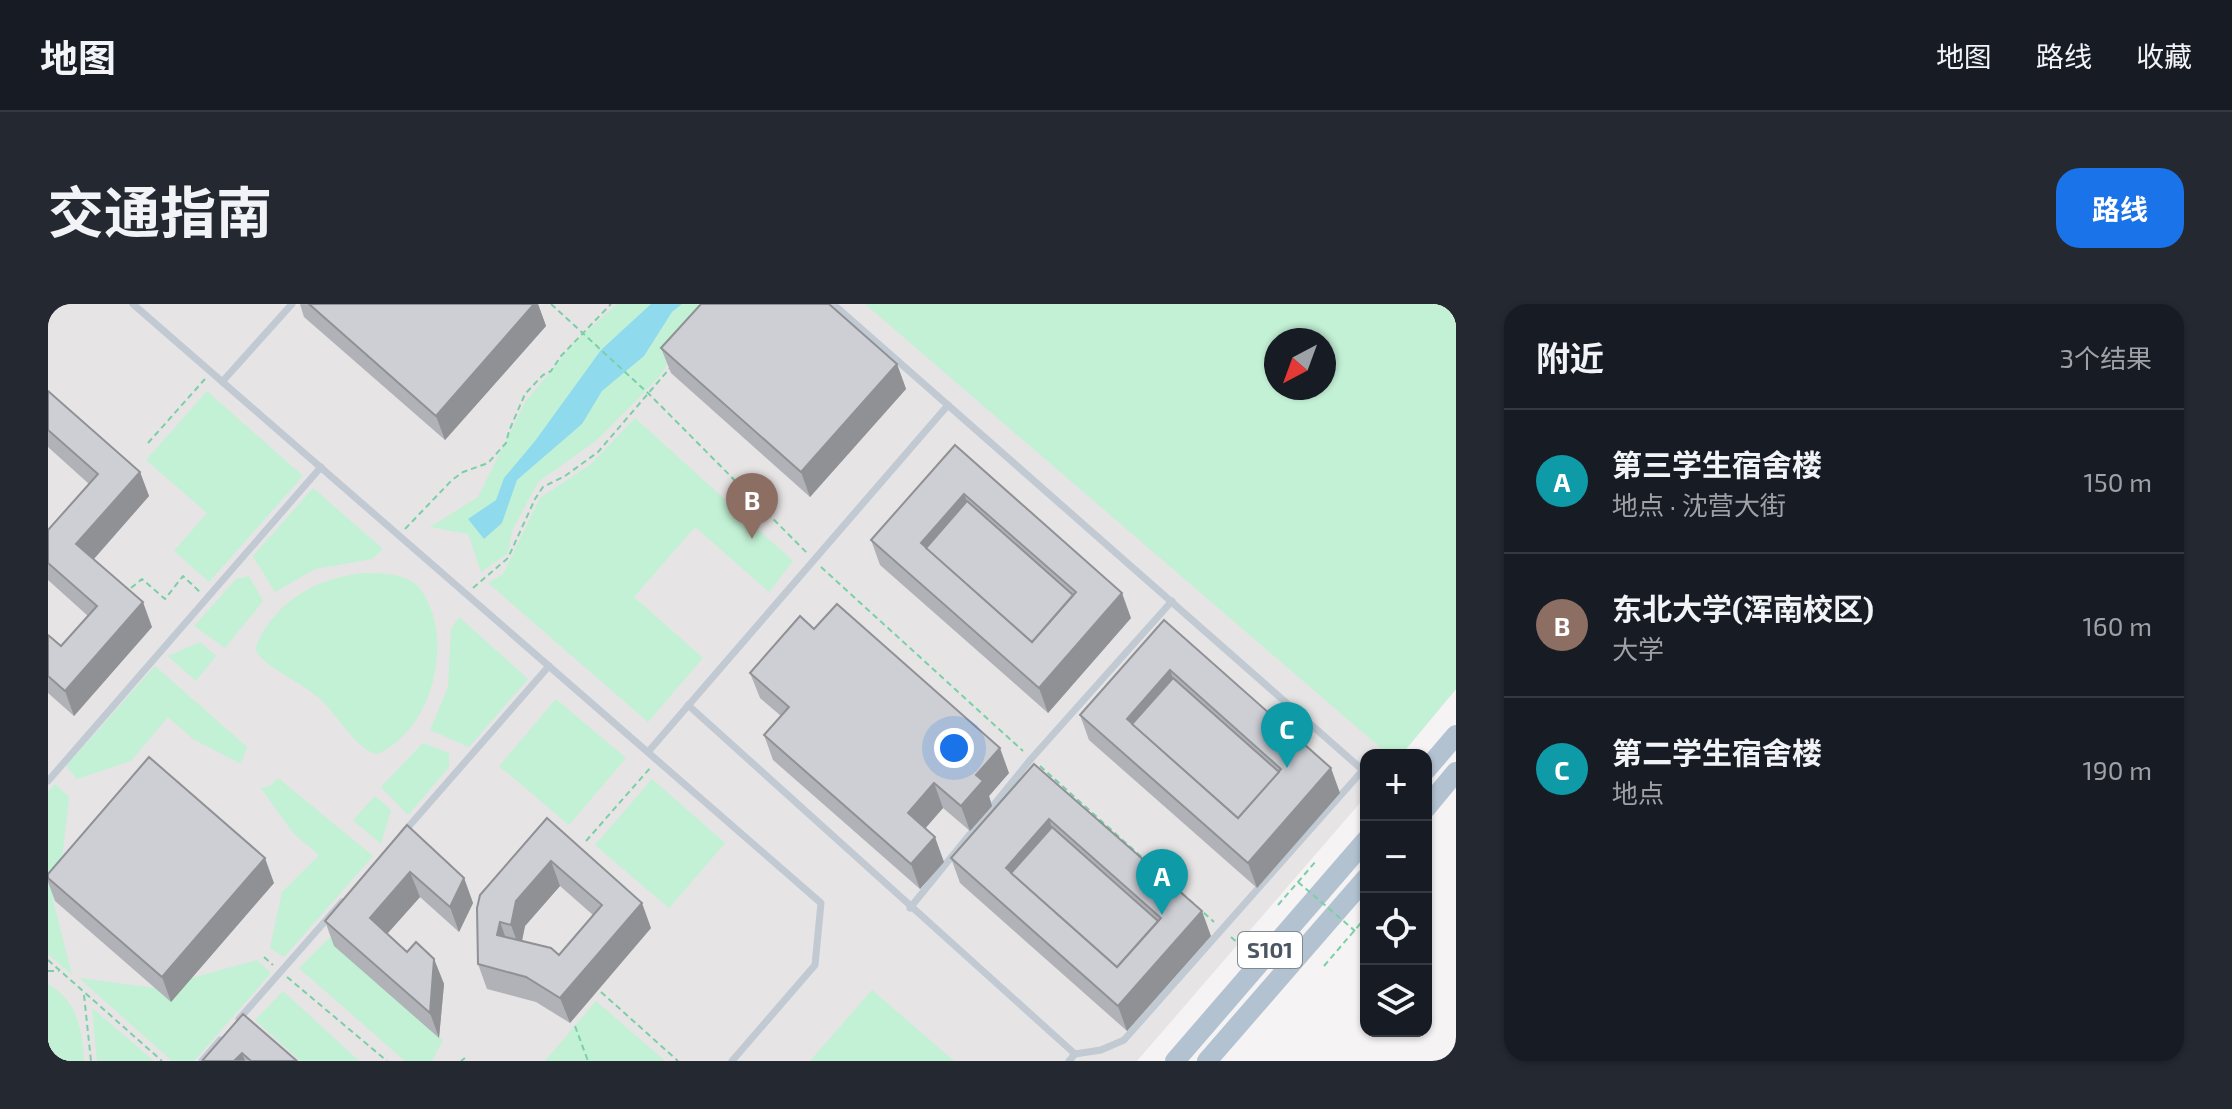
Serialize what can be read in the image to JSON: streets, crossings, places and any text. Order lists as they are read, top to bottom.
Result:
{
  "streets": {
    "main road": ["S101"]
  },
  "north": "bottom left",
  "page": {
    "header": "地图",
    "nav": ["地图", "路线", "收藏"],
    "title": "交通指南",
    "buttons": "路线",
    "heading": ["附近", "3个结果"],
    "list": [
      {
        "mark": "A",
        "name": "第三学生宿舍楼",
        "note": "地点 · 沈营大街",
        "value": "150 m"
      },
      {
        "mark": "B",
        "name": "东北大学(浑南校区)",
        "note": "大学",
        "value": "160 m"
      },
      {
        "mark": "C",
        "name": "第二学生宿舍楼",
        "note": "地点",
        "value": "190 m"
      }
    ],
    "pins": ["B", "C", "A"],
    "map_buttons": ["+", "−"]
  }
}
